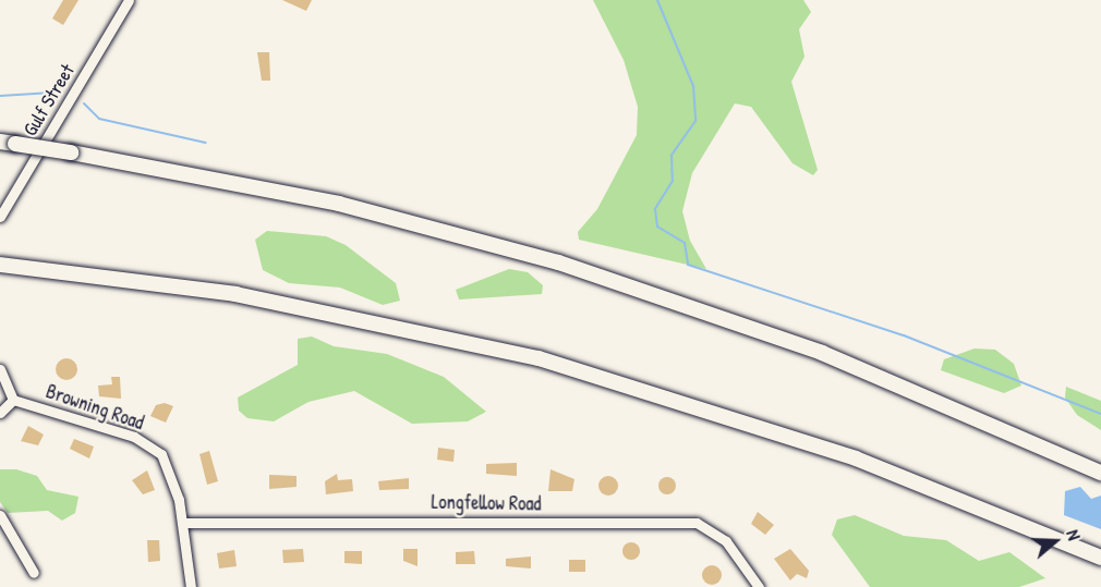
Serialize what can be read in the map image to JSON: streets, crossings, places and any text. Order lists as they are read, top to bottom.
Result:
{
  "streets": {
    "street": ["Gulf Street", "Browning Road", "Longfellow Road"]
  },
  "crossings": [
    ["Browning Road", "Longfellow Road"]
  ],
  "north": "right"
}
